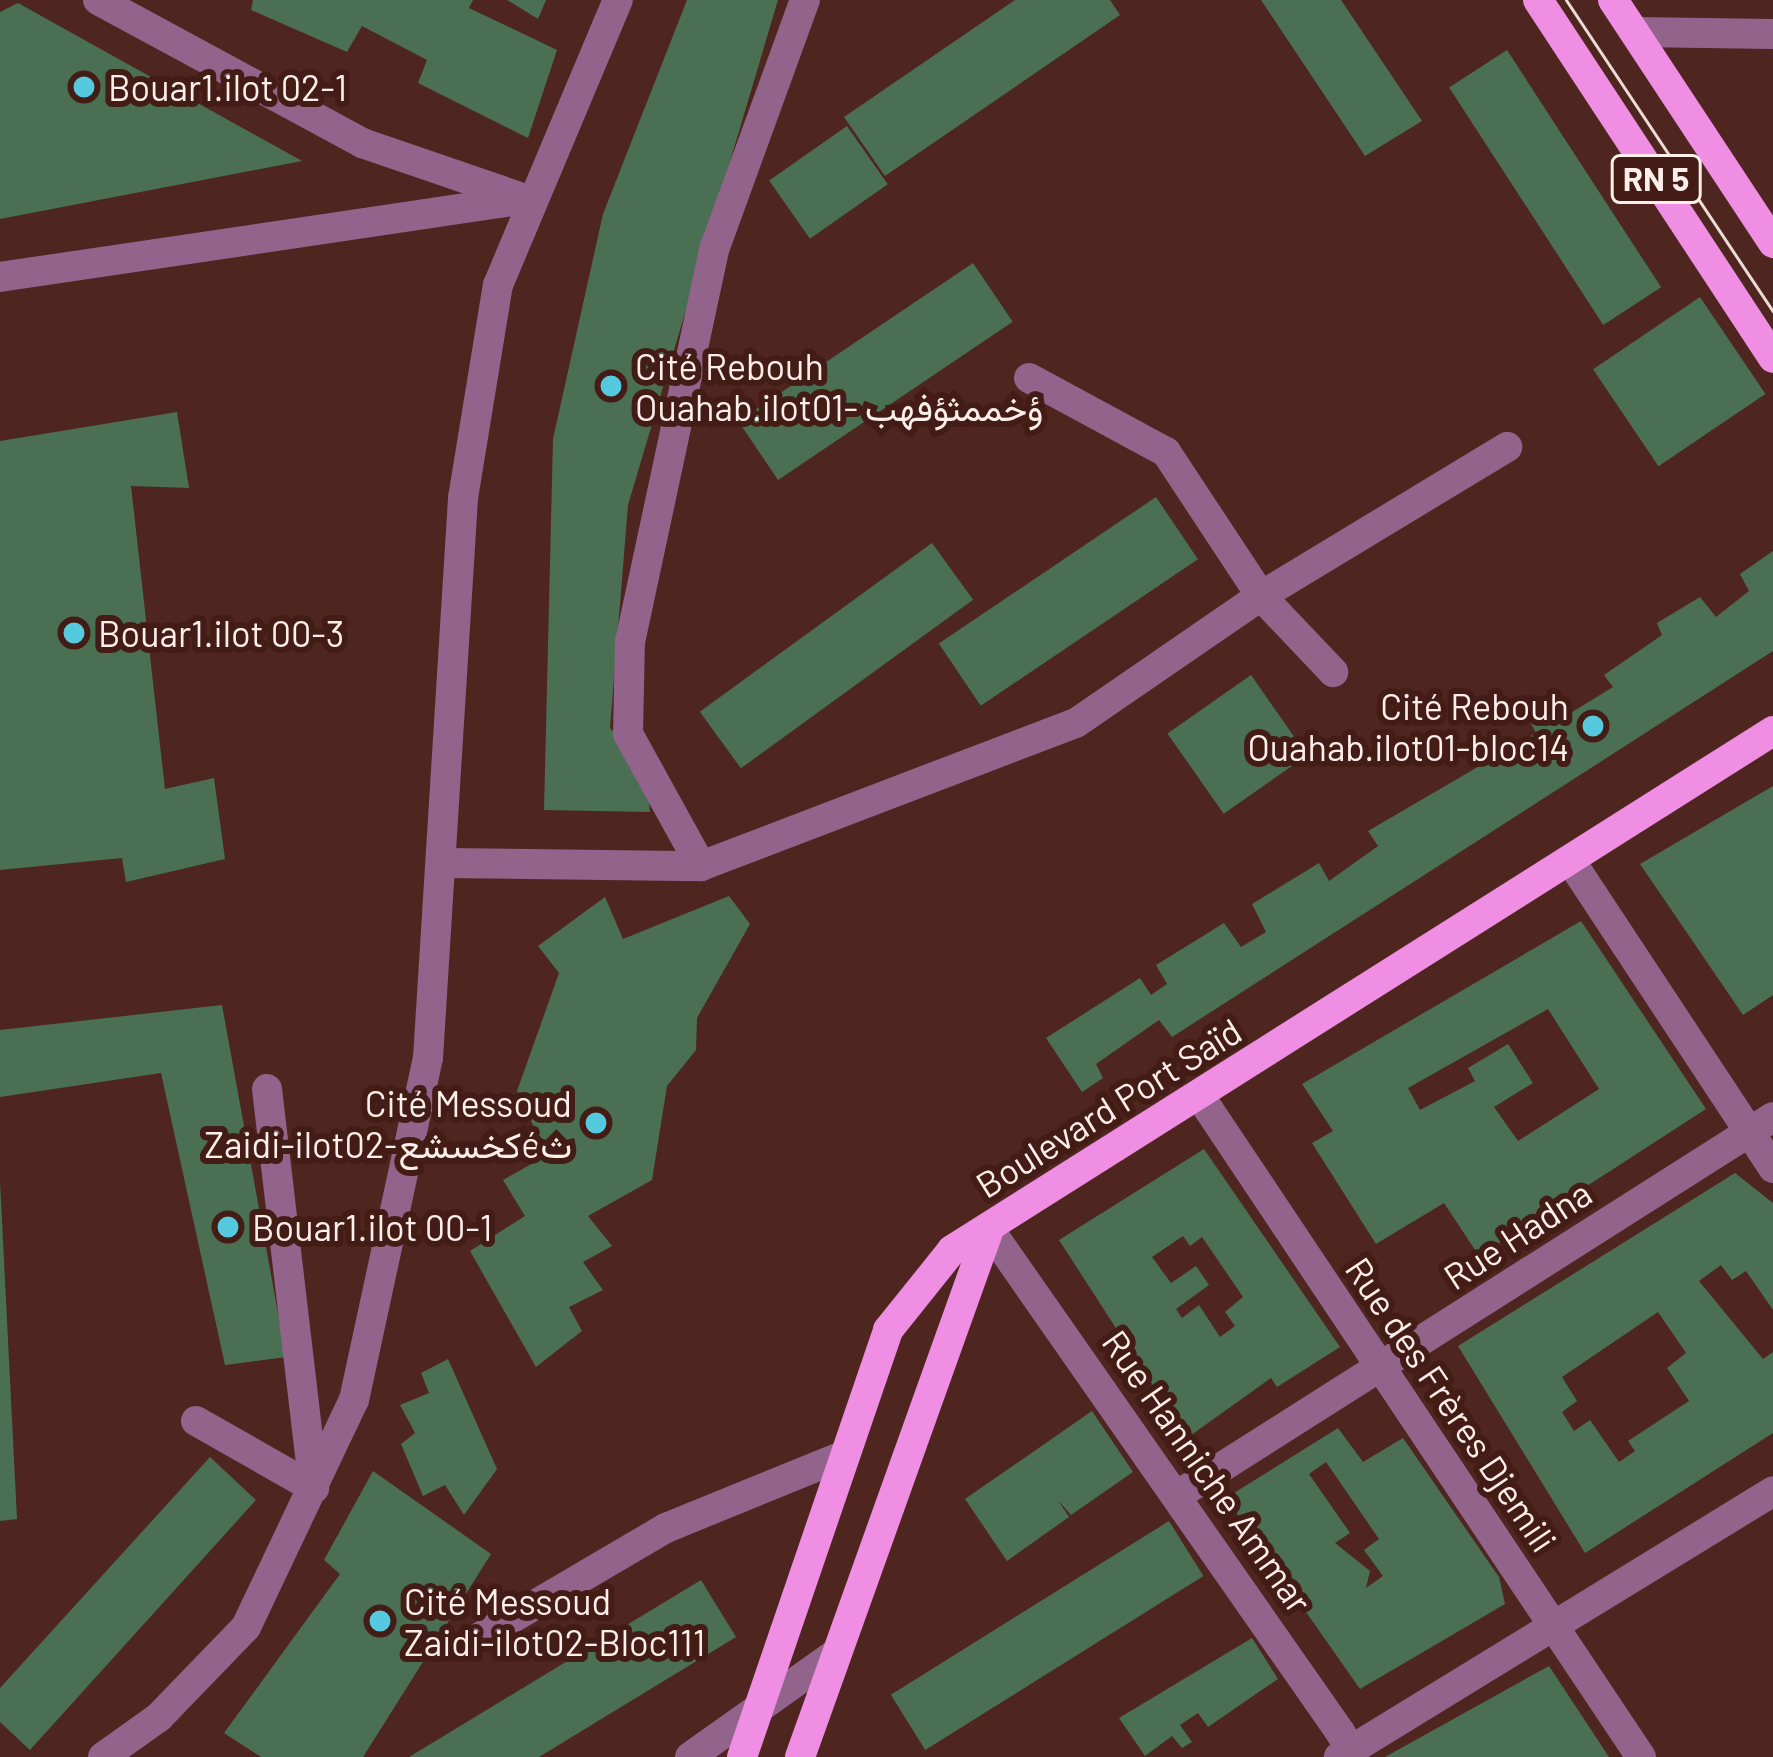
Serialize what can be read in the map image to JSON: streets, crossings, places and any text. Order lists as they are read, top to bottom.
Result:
{
  "streets": {
    "main road": ["RN 5", "Boulevard Port Saïd"],
    "street": ["Rue Hadna", "Rue des Frères Djemili", "Rue Hanniche Ammar"]
  },
  "crossings": [
    ["Boulevard Port Saïd", "Rue des Frères Djemili"],
    ["Boulevard Port Saïd", "Rue Hanniche Ammar"],
    ["Rue Hadna", "Rue des Frères Djemili"],
    ["Rue Hadna", "Rue Hanniche Ammar"]
  ],
  "places": [
    "Bouar1.ilot 02-1",
    "Cité Rebouh Ouahab.ilot01- ؤخممثؤفهب",
    "Bouar1.ilot 00-3",
    "Cité Rebouh Ouahab.ilot01-bloc14",
    "Cité Messoud Zaidi-ilot02-كخسشعéث",
    "Bouar1.ilot 00-1",
    "Cité Messoud Zaidi-ilot02-Bloc111"
  ]
}
